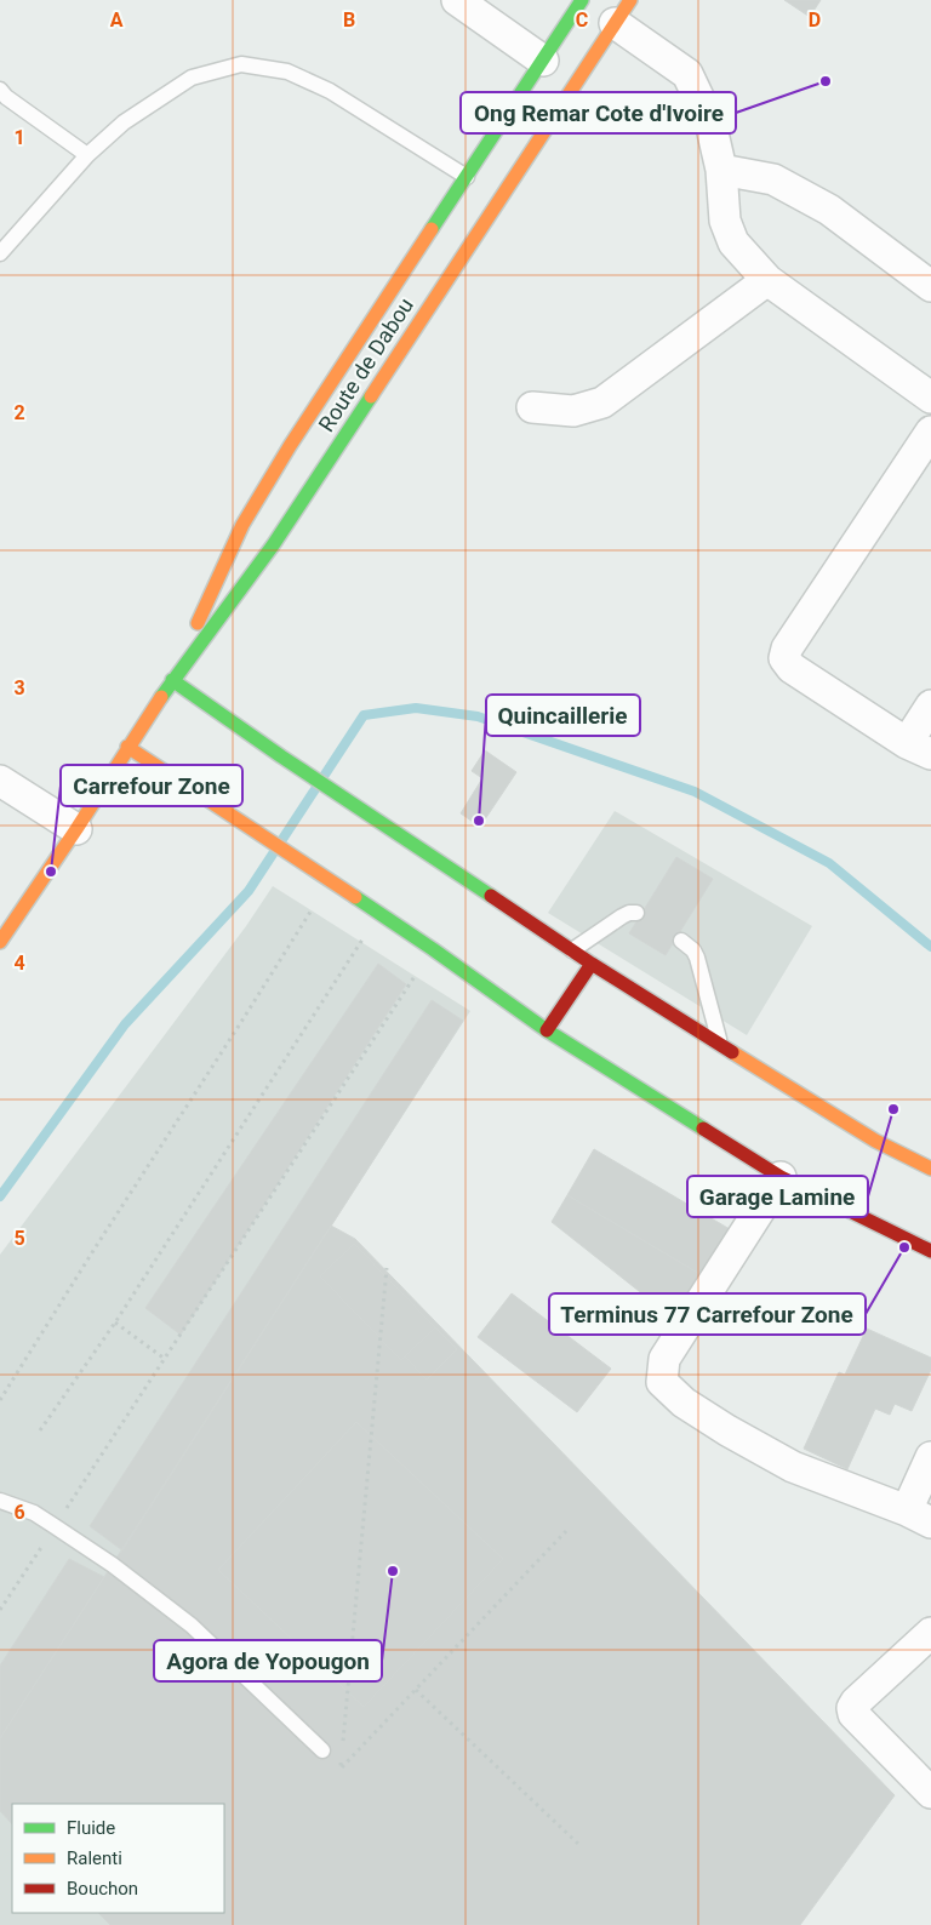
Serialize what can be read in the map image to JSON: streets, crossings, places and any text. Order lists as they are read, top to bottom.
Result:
{
  "streets": {
    "main road": ["Route de Dabou"]
  },
  "places": [
    "Ong Remar Cote d'Ivoire",
    "Quincaillerie",
    "Carrefour Zone",
    "Garage Lamine",
    "Terminus 77 Carrefour Zone",
    "Agora de Yopougon"
  ],
  "legend": ["Fluide", "Ralenti", "Bouchon"],
  "grid": {
    "columns": [
      "A",
      "B",
      "C",
      "D"
    ],
    "rows": [
      "1",
      "2",
      "3",
      "4",
      "5",
      "6"
    ]
  }
}
